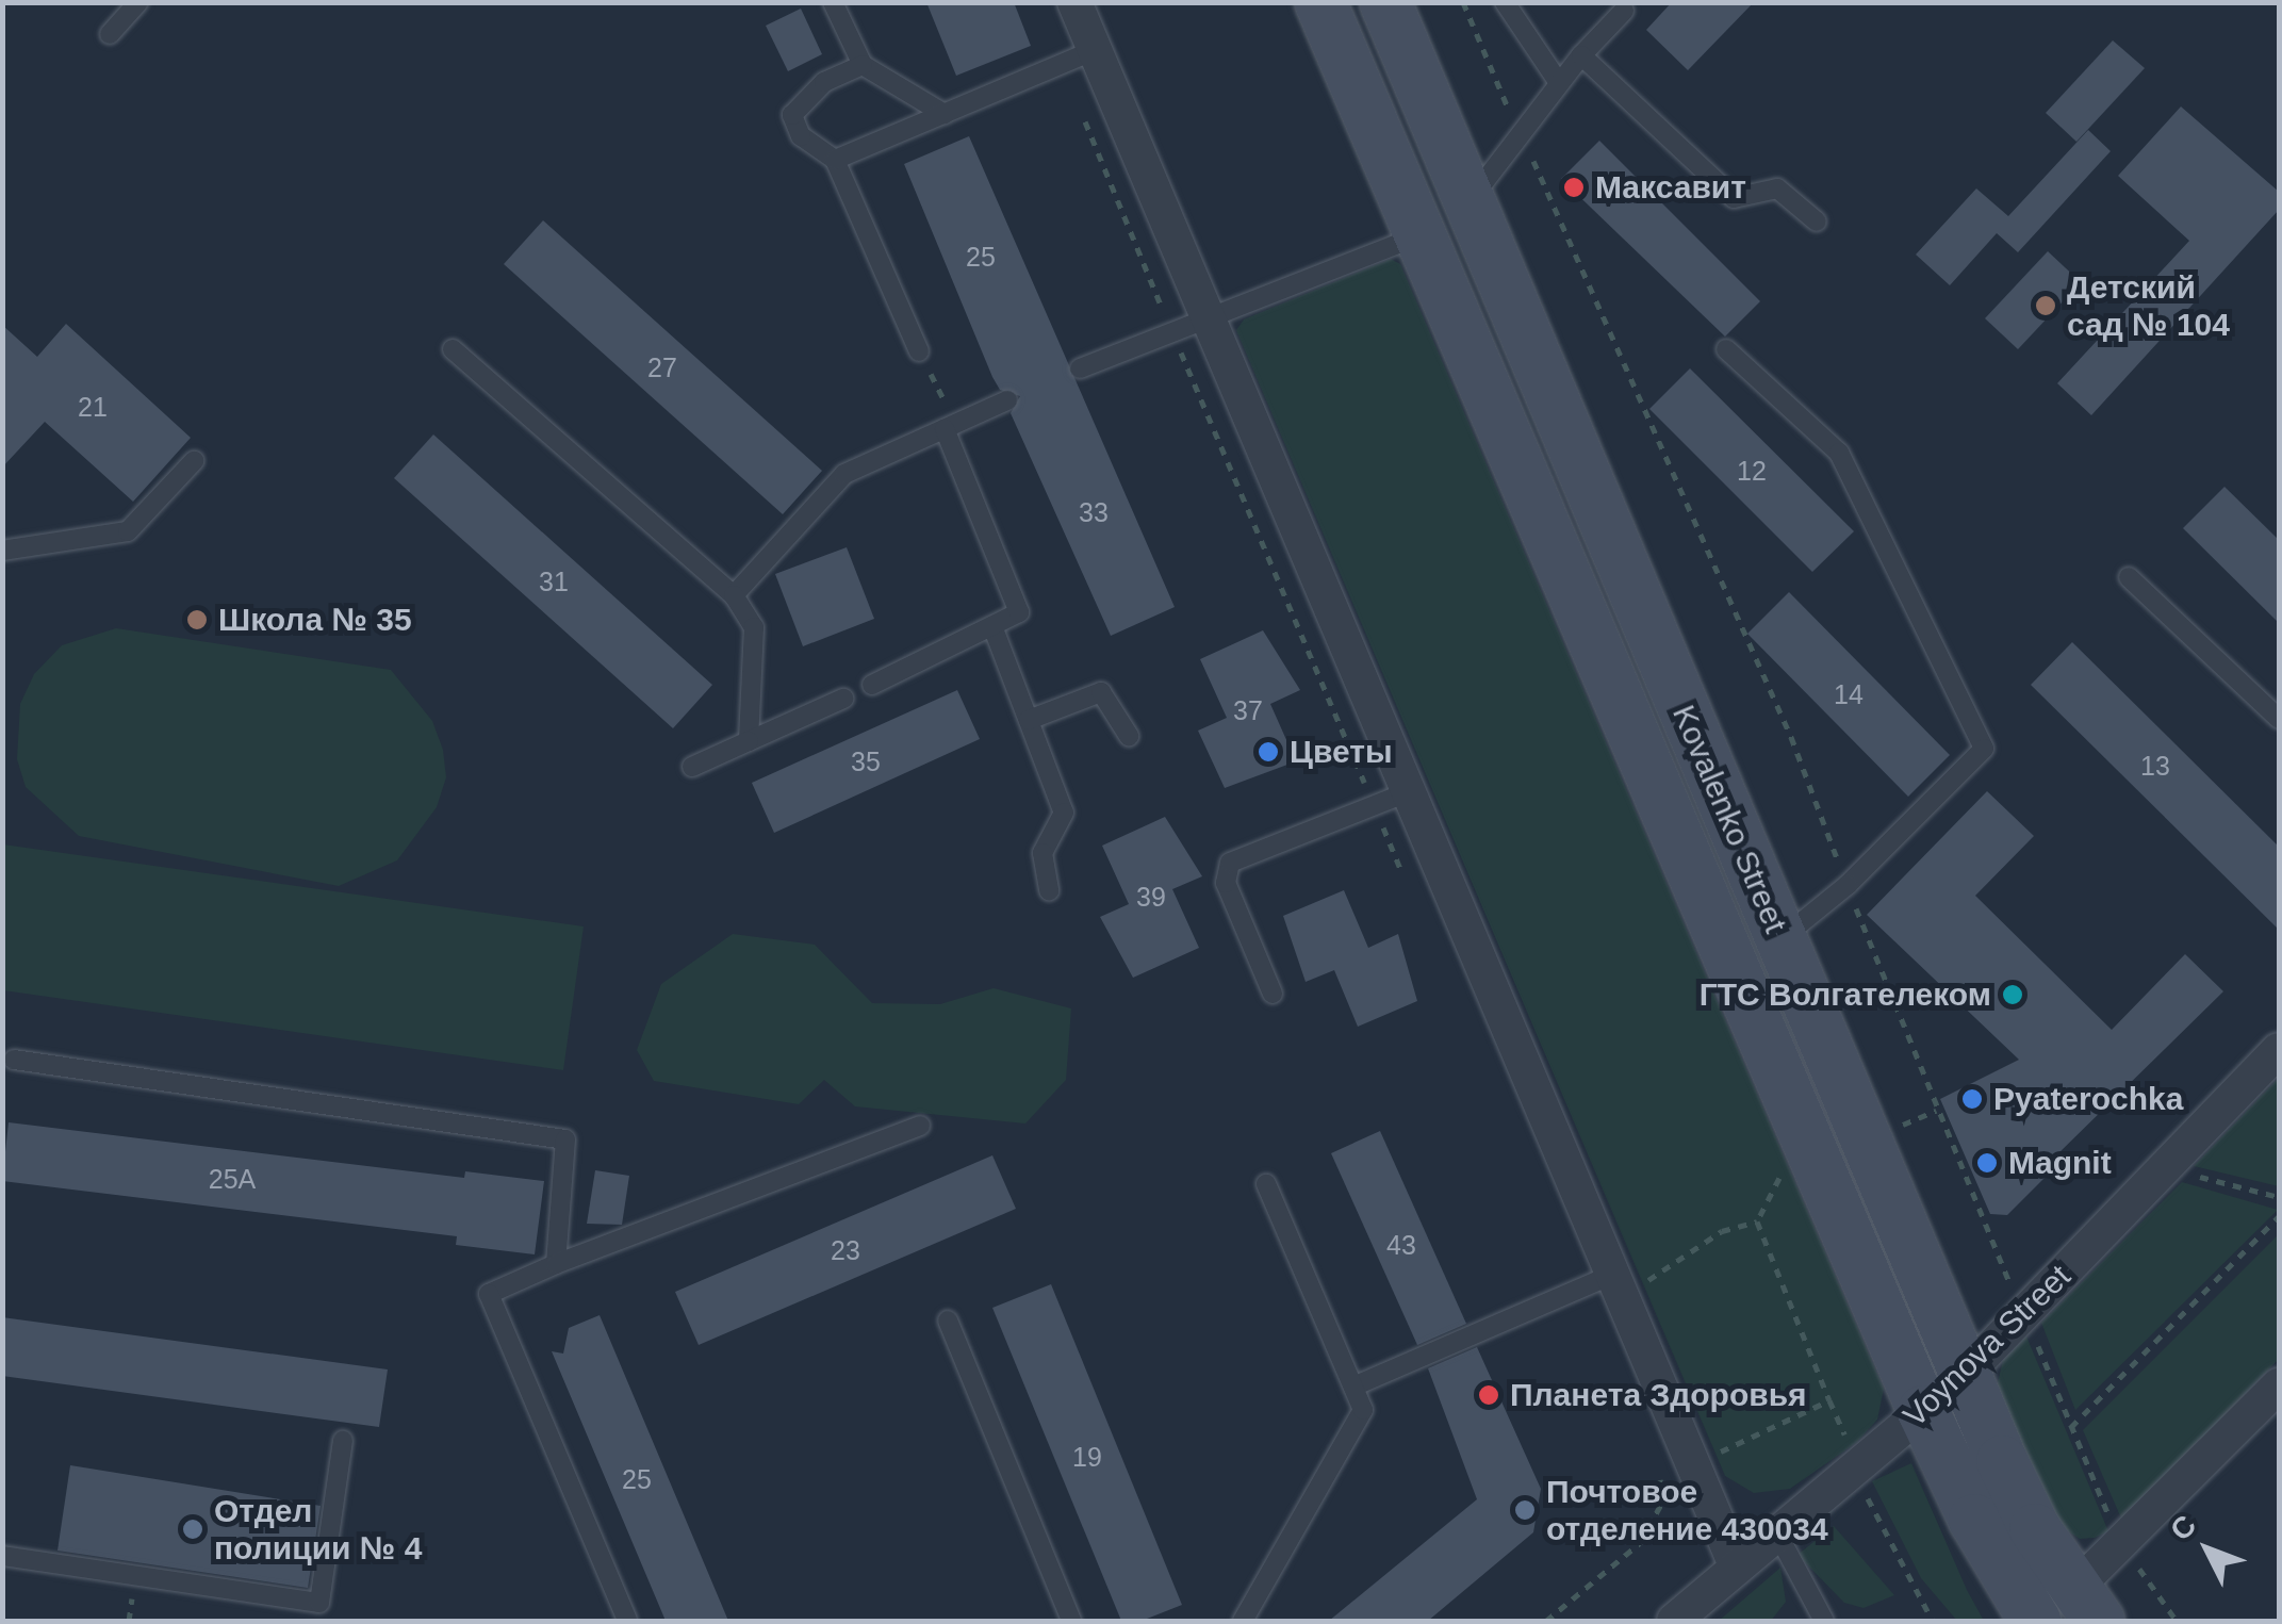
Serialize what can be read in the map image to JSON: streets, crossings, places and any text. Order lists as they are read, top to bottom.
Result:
{
  "streets": {
    "main road": ["Kovalenko Street", "Voynova Street"]
  },
  "crossings": [
    ["Kovalenko Street", "Voynova Street"]
  ],
  "places": [
    "Максавит",
    "Детский сад № 104",
    "Школа № 35",
    "Цветы",
    "ГТС Волгателеком",
    "Pyaterochka",
    "Magnit",
    "Планета Здоровья",
    "Почтовое отделение 430034",
    "Отдел полиции № 4"
  ],
  "house_numbers": [
    "25",
    "27",
    "21",
    "12",
    "33",
    "31",
    "14",
    "37",
    "35",
    "13",
    "39",
    "25А",
    "43",
    "23",
    "19",
    "25"
  ],
  "north": "top left"
}
